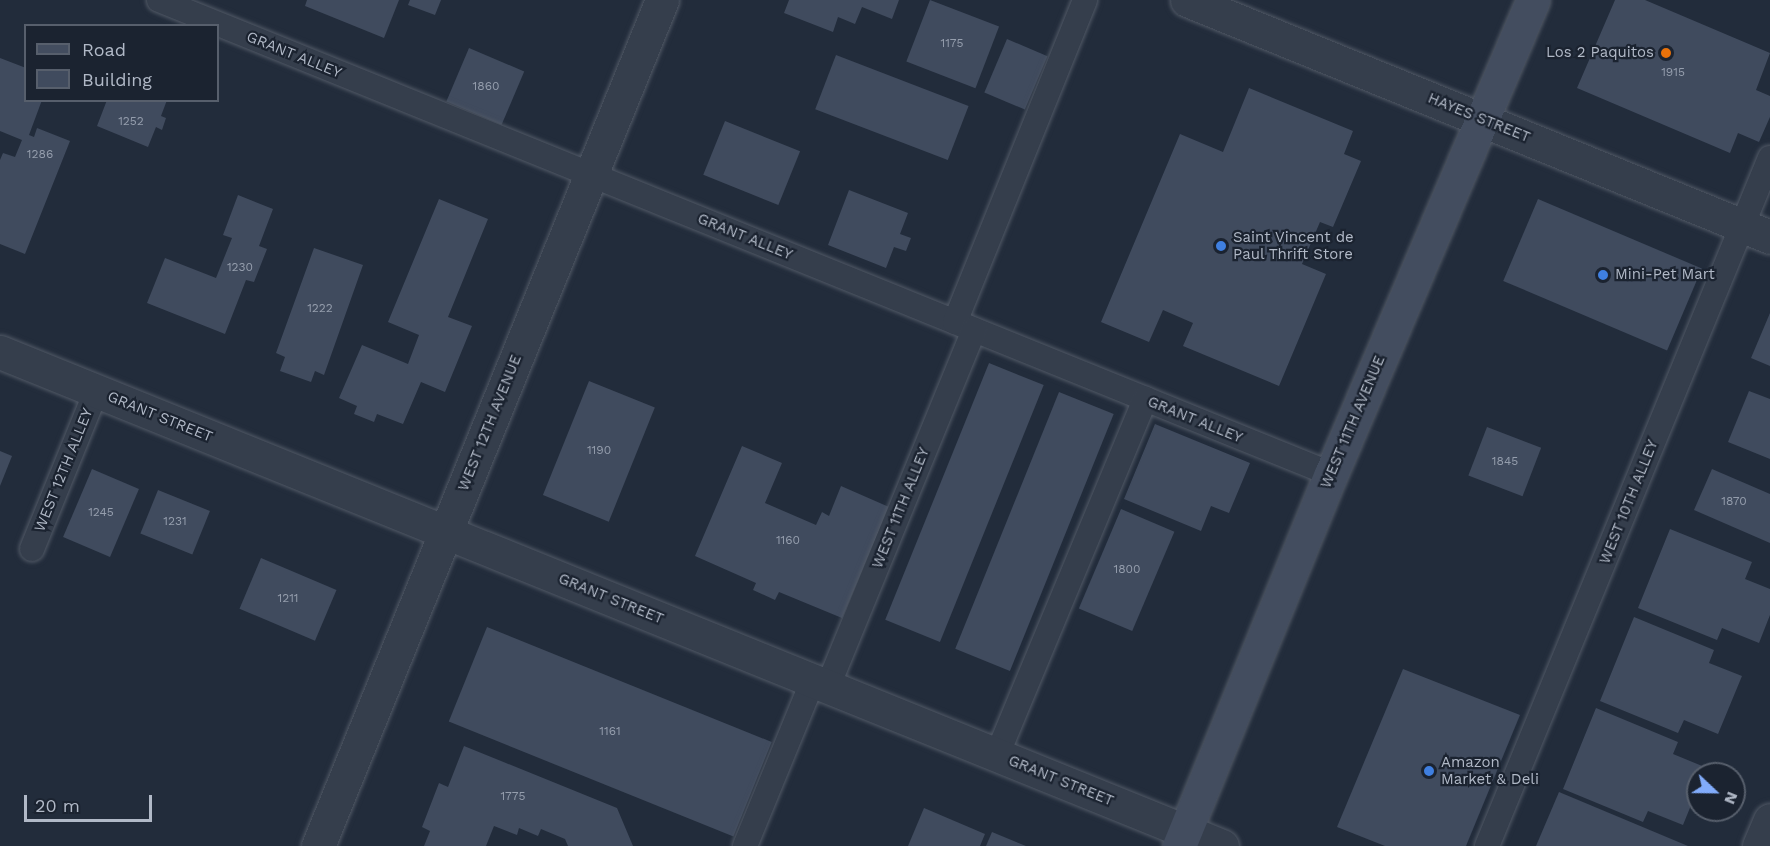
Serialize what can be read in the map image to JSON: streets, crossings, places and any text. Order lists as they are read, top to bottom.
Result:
{
  "streets": {
    "main road": ["WEST 11TH AVENUE"],
    "street": ["HAYES STREET", "GRANT STREET", "WEST 12TH AVENUE"],
    "lane": [
      "GRANT ALLEY",
      "WEST 12TH ALLEY",
      "WEST 10TH ALLEY",
      "WEST 11TH ALLEY"
    ]
  },
  "crossings": [
    ["GRANT ALLEY", "WEST 11TH AVENUE"],
    ["GRANT ALLEY", "WEST 12TH AVENUE"],
    ["GRANT ALLEY", "WEST 11TH ALLEY"],
    ["HAYES STREET", "WEST 11TH AVENUE"],
    ["HAYES STREET", "WEST 10TH ALLEY"],
    ["GRANT STREET", "WEST 11TH AVENUE"],
    ["GRANT STREET", "WEST 12TH AVENUE"],
    ["GRANT STREET", "WEST 12TH ALLEY"],
    ["GRANT STREET", "WEST 11TH ALLEY"]
  ],
  "places": [
    "Los 2 Paquitos",
    "Saint Vincent de Paul Thrift Store",
    "Mini-Pet Mart",
    "Amazon Market & Deli"
  ],
  "house_numbers": [
    "1175",
    "1915",
    "1860",
    "1252",
    "1286",
    "1230",
    "1222",
    "1190",
    "1845",
    "1870",
    "1245",
    "1231",
    "1160",
    "1800",
    "1211",
    "1161",
    "1775"
  ],
  "legend": ["Road", "Building"],
  "scale_bar": "20 m",
  "north": "right"
}
